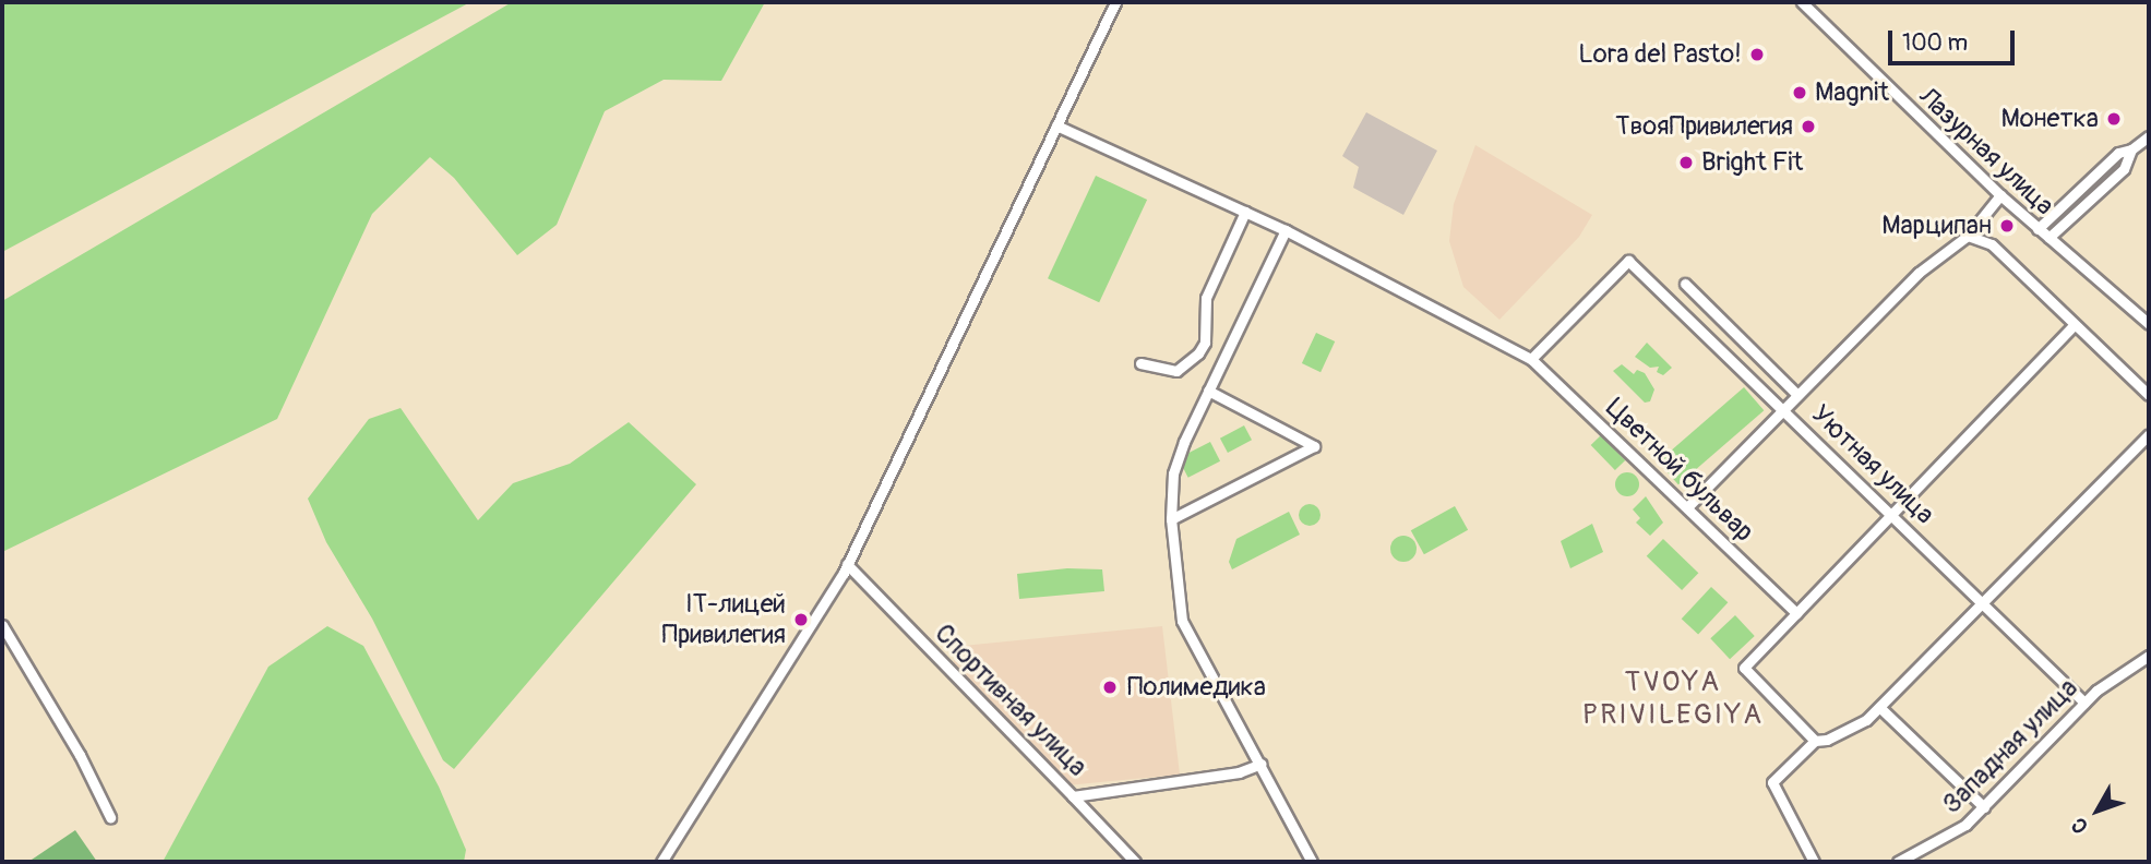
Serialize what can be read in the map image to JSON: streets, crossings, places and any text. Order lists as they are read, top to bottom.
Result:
{
  "streets": {
    "street": [
      "Лазурная улица",
      "Уютная улица",
      "Цветной бульвар",
      "Спортивная улица",
      "Западная улица"
    ]
  },
  "crossings": [
    ["Уютная улица", "Цветной бульвар"],
    ["Уютная улица", "Западная улица"]
  ],
  "districts": ["TVOYA PRIVILEGIYA"],
  "places": [
    "Lora del Pasto!",
    "Magnit",
    "Монетка",
    "ТвояПривилегия",
    "Bright Fit",
    "Марципан",
    "IT-лицей Привилегия",
    "Полимедика"
  ],
  "scale_bar": "100 m",
  "north": "bottom left"
}
